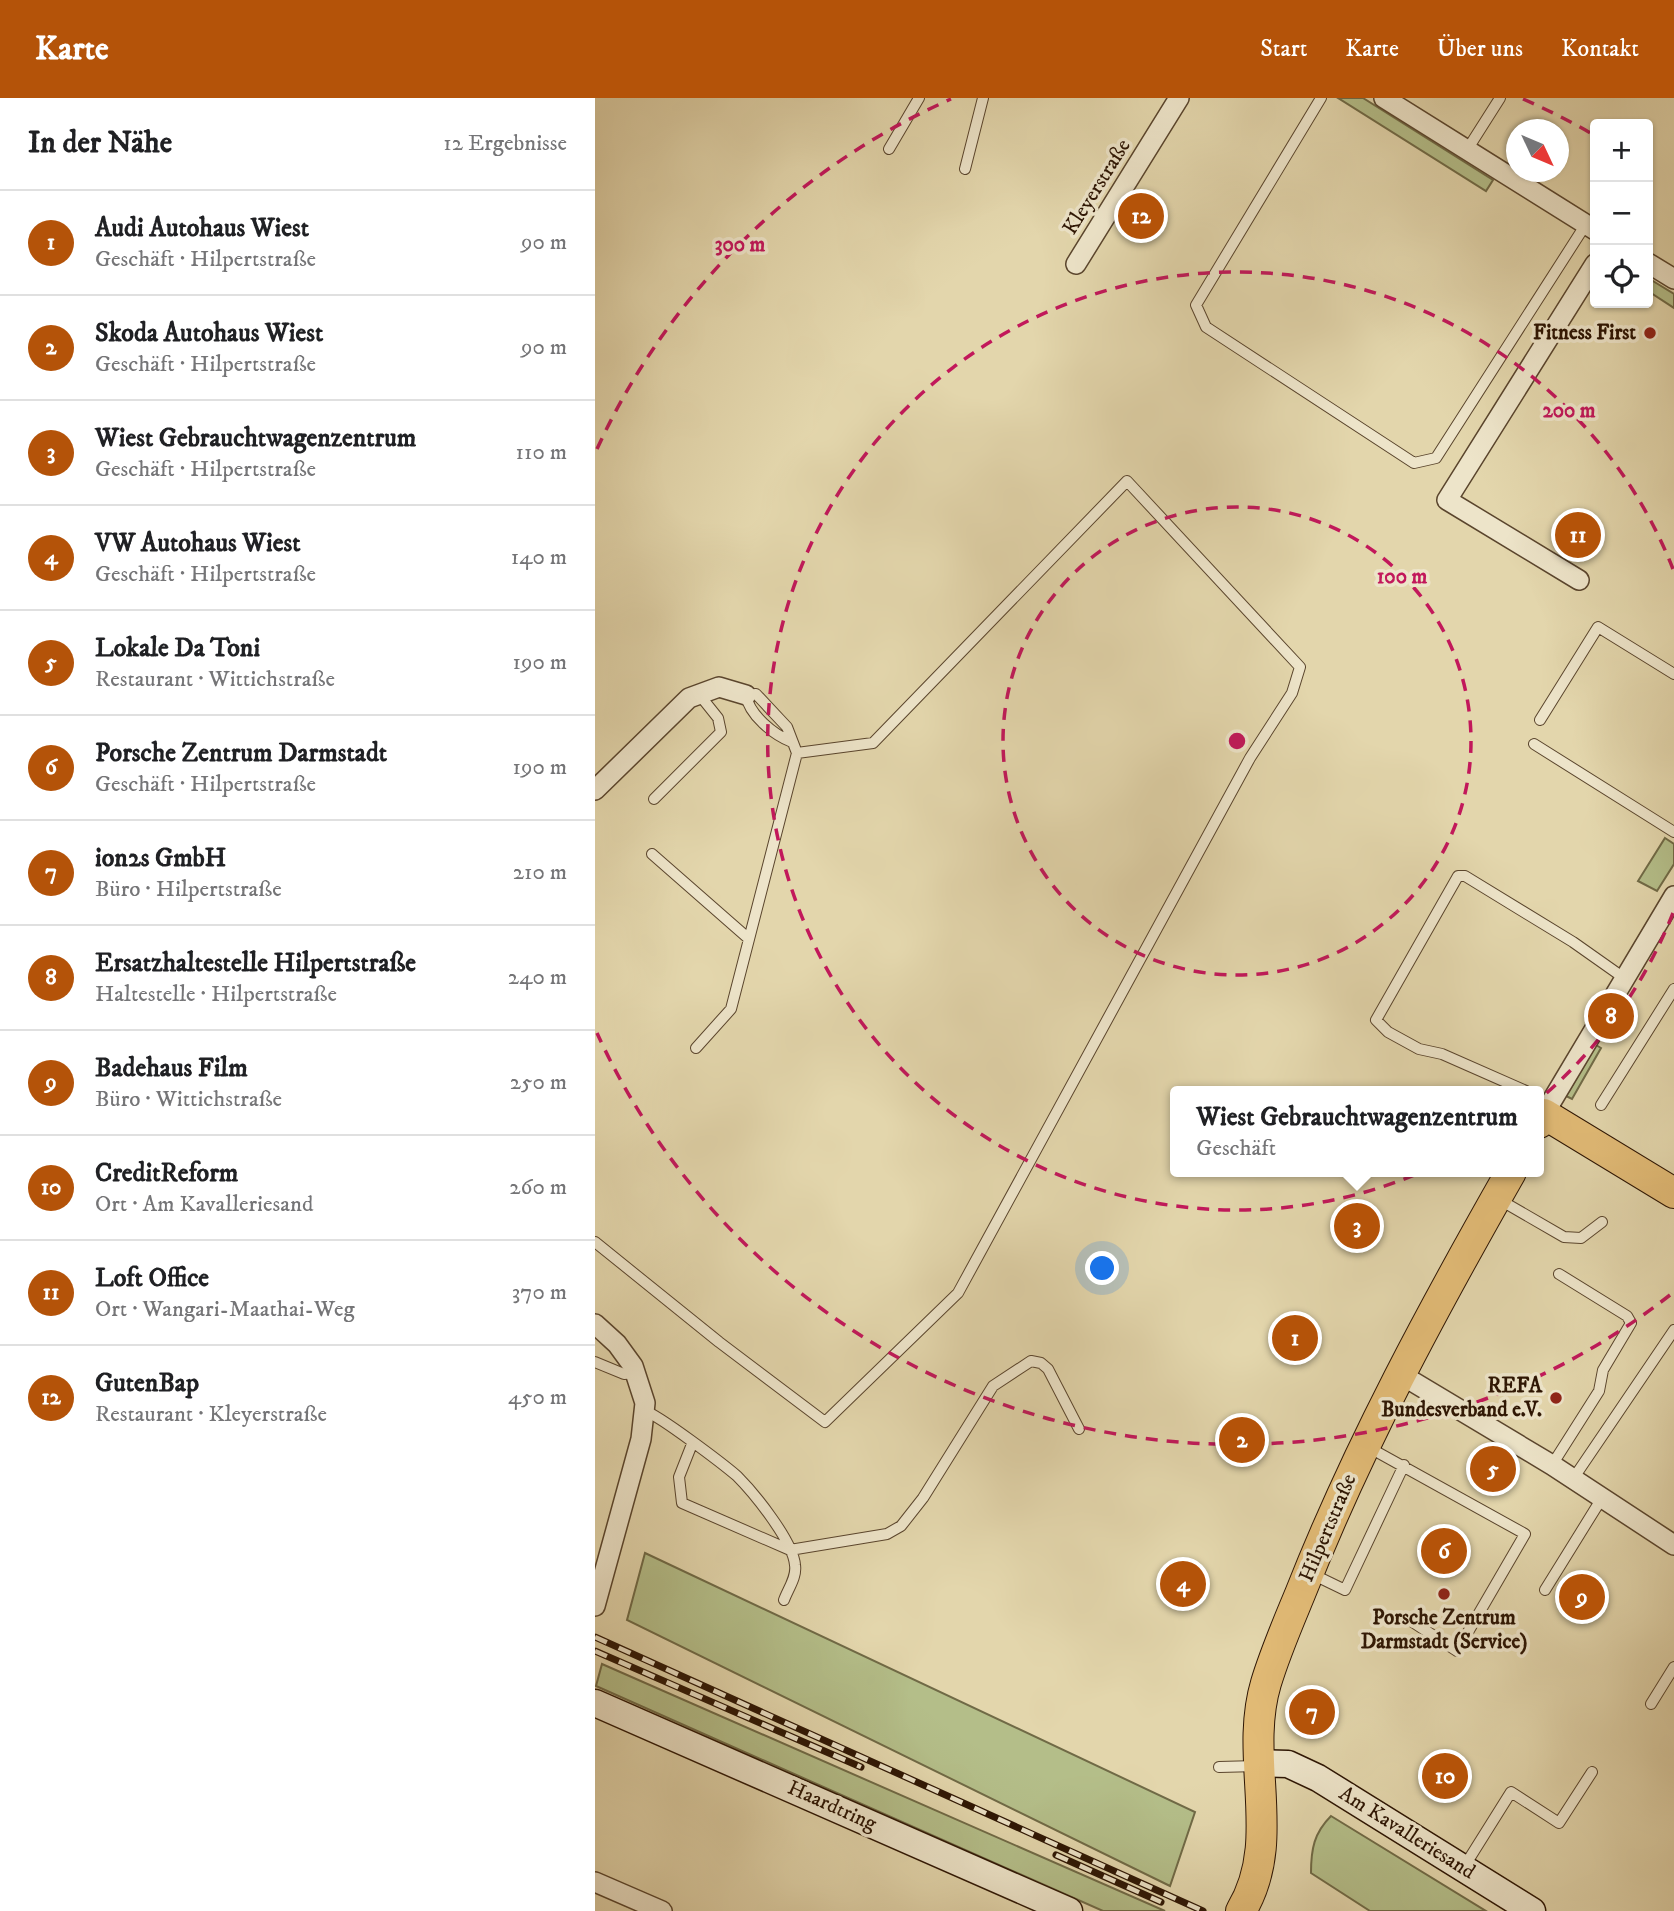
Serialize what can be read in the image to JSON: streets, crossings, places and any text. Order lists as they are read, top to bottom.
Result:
{
  "streets": {
    "main road": ["Hilpertstraße", "Haardtring", "Am Kavalleriesand"],
    "street": ["Kleyerstraße"]
  },
  "crossings": [
    ["Hilpertstraße", "Am Kavalleriesand"]
  ],
  "places": ["Fitness First", "REFA Bundesverband e.V.", "Porsche Zentrum Darmstadt (Service)"],
  "north": "bottom right",
  "page": {
    "header": "Karte",
    "nav": [
      "Start",
      "Karte",
      "Über uns",
      "Kontakt"
    ],
    "heading": ["In der Nähe", "12 Ergebnisse"],
    "map_buttons": ["+", "−"],
    "list": [
      {
        "mark": "1",
        "name": "Audi Autohaus Wiest",
        "note": "Geschäft · Hilpertstraße",
        "value": "90 m"
      },
      {
        "mark": "2",
        "name": "Skoda Autohaus Wiest",
        "note": "Geschäft · Hilpertstraße",
        "value": "90 m"
      },
      {
        "mark": "3",
        "name": "Wiest Gebrauchtwagenzentrum",
        "note": "Geschäft · Hilpertstraße",
        "value": "110 m"
      },
      {
        "mark": "4",
        "name": "VW Autohaus Wiest",
        "note": "Geschäft · Hilpertstraße",
        "value": "140 m"
      },
      {
        "mark": "5",
        "name": "Lokale Da Toni",
        "note": "Restaurant · Wittichstraße",
        "value": "190 m"
      },
      {
        "mark": "6",
        "name": "Porsche Zentrum Darmstadt",
        "note": "Geschäft · Hilpertstraße",
        "value": "190 m"
      },
      {
        "mark": "7",
        "name": "ion2s GmbH",
        "note": "Büro · Hilpertstraße",
        "value": "210 m"
      },
      {
        "mark": "8",
        "name": "Ersatzhaltestelle Hilpertstraße",
        "note": "Haltestelle · Hilpertstraße",
        "value": "240 m"
      },
      {
        "mark": "9",
        "name": "Badehaus Film",
        "note": "Büro · Wittichstraße",
        "value": "250 m"
      },
      {
        "mark": "10",
        "name": "CreditReform",
        "note": "Ort · Am Kavalleriesand",
        "value": "260 m"
      },
      {
        "mark": "11",
        "name": "Loft Office",
        "note": "Ort · Wangari-Maathai-Weg",
        "value": "370 m"
      },
      {
        "mark": "12",
        "name": "GutenBap",
        "note": "Restaurant · Kleyerstraße",
        "value": "450 m"
      }
    ],
    "pins": [
      "12",
      "11",
      "8",
      "3",
      "1",
      "2",
      "5",
      "6",
      "4",
      "9",
      "7",
      "10"
    ],
    "popup": ["Wiest Gebrauchtwagenzentrum", "Geschäft"]
  },
  "rings": ["300 m", "200 m", "100 m"]
}
